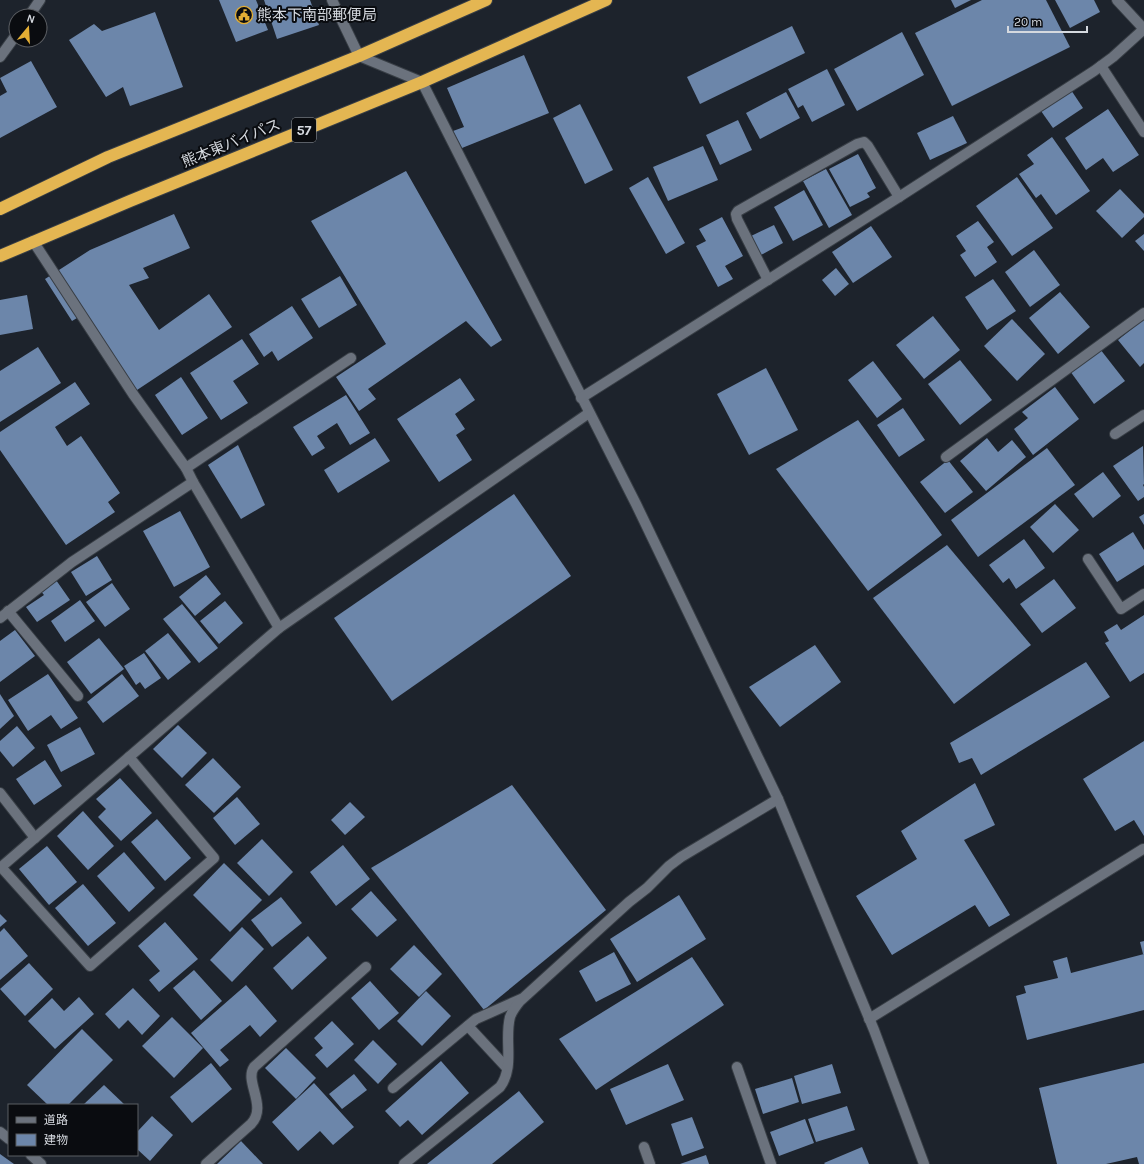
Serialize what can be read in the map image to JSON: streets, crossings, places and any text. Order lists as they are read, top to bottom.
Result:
{
  "streets": {
    "highway": ["57", "熊本東バイパス"]
  },
  "places": {
    "public building": ["熊本下南部郵便局"]
  },
  "legend": ["道路", "建物"],
  "scale_bar": "20 m",
  "north": "top"
}
